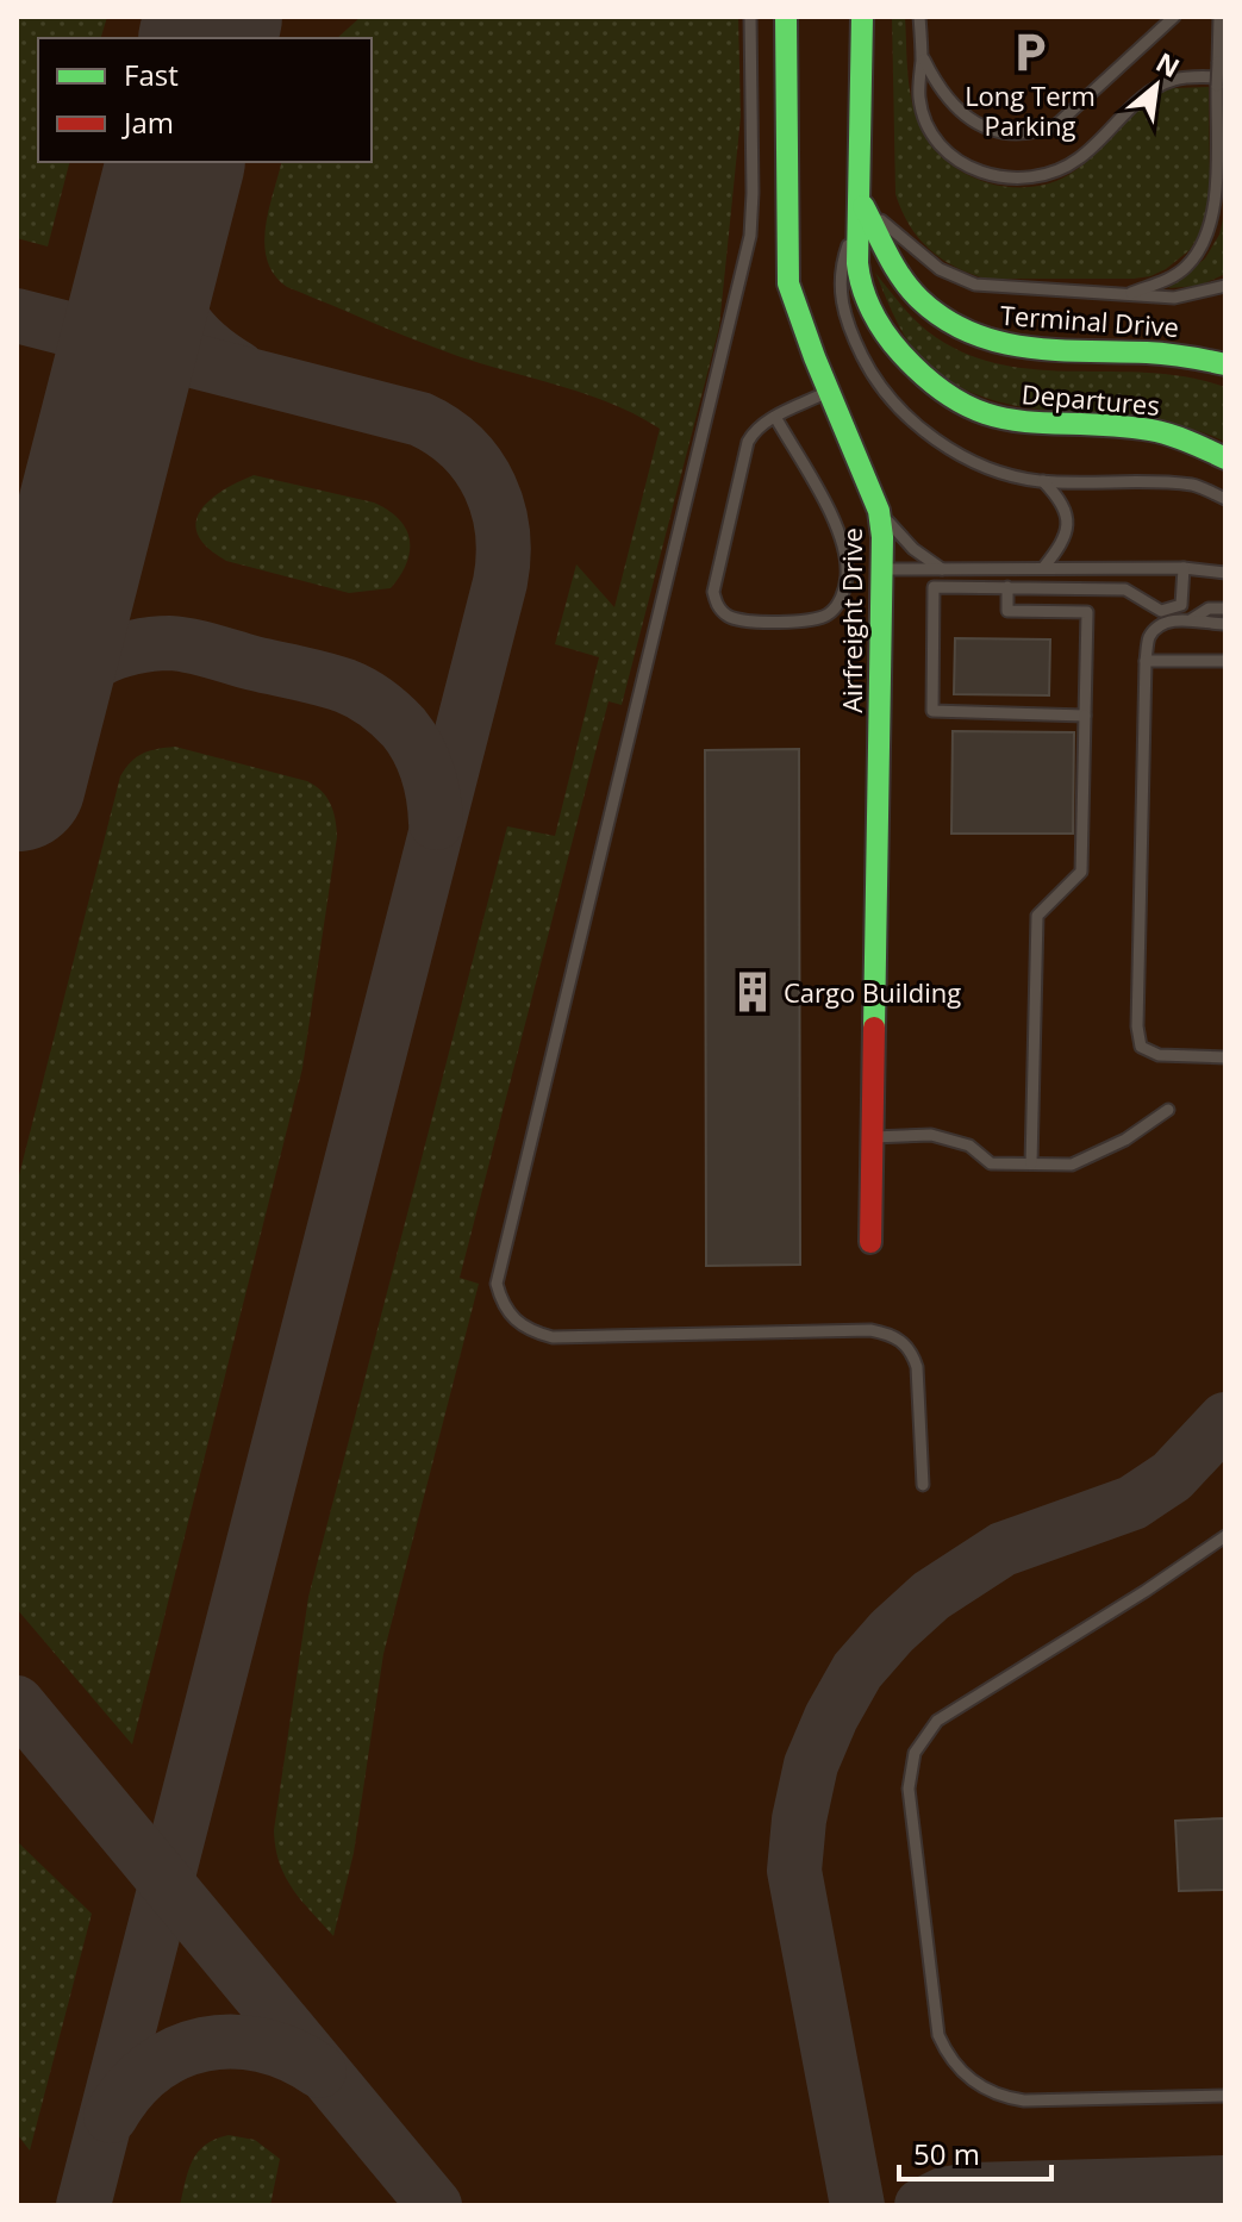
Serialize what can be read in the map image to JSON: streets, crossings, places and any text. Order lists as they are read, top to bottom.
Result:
{
  "streets": {
    "street": ["Terminal Drive", "Departures", "Airfreight Drive"]
  },
  "crossings": [
    ["Terminal Drive", "Departures"]
  ],
  "places": {
    "parking": ["Long Term Parking"],
    "building": ["Cargo Building"]
  },
  "legend": ["Fast", "Jam"],
  "scale_bar": "50 m",
  "north": "top right"
}
